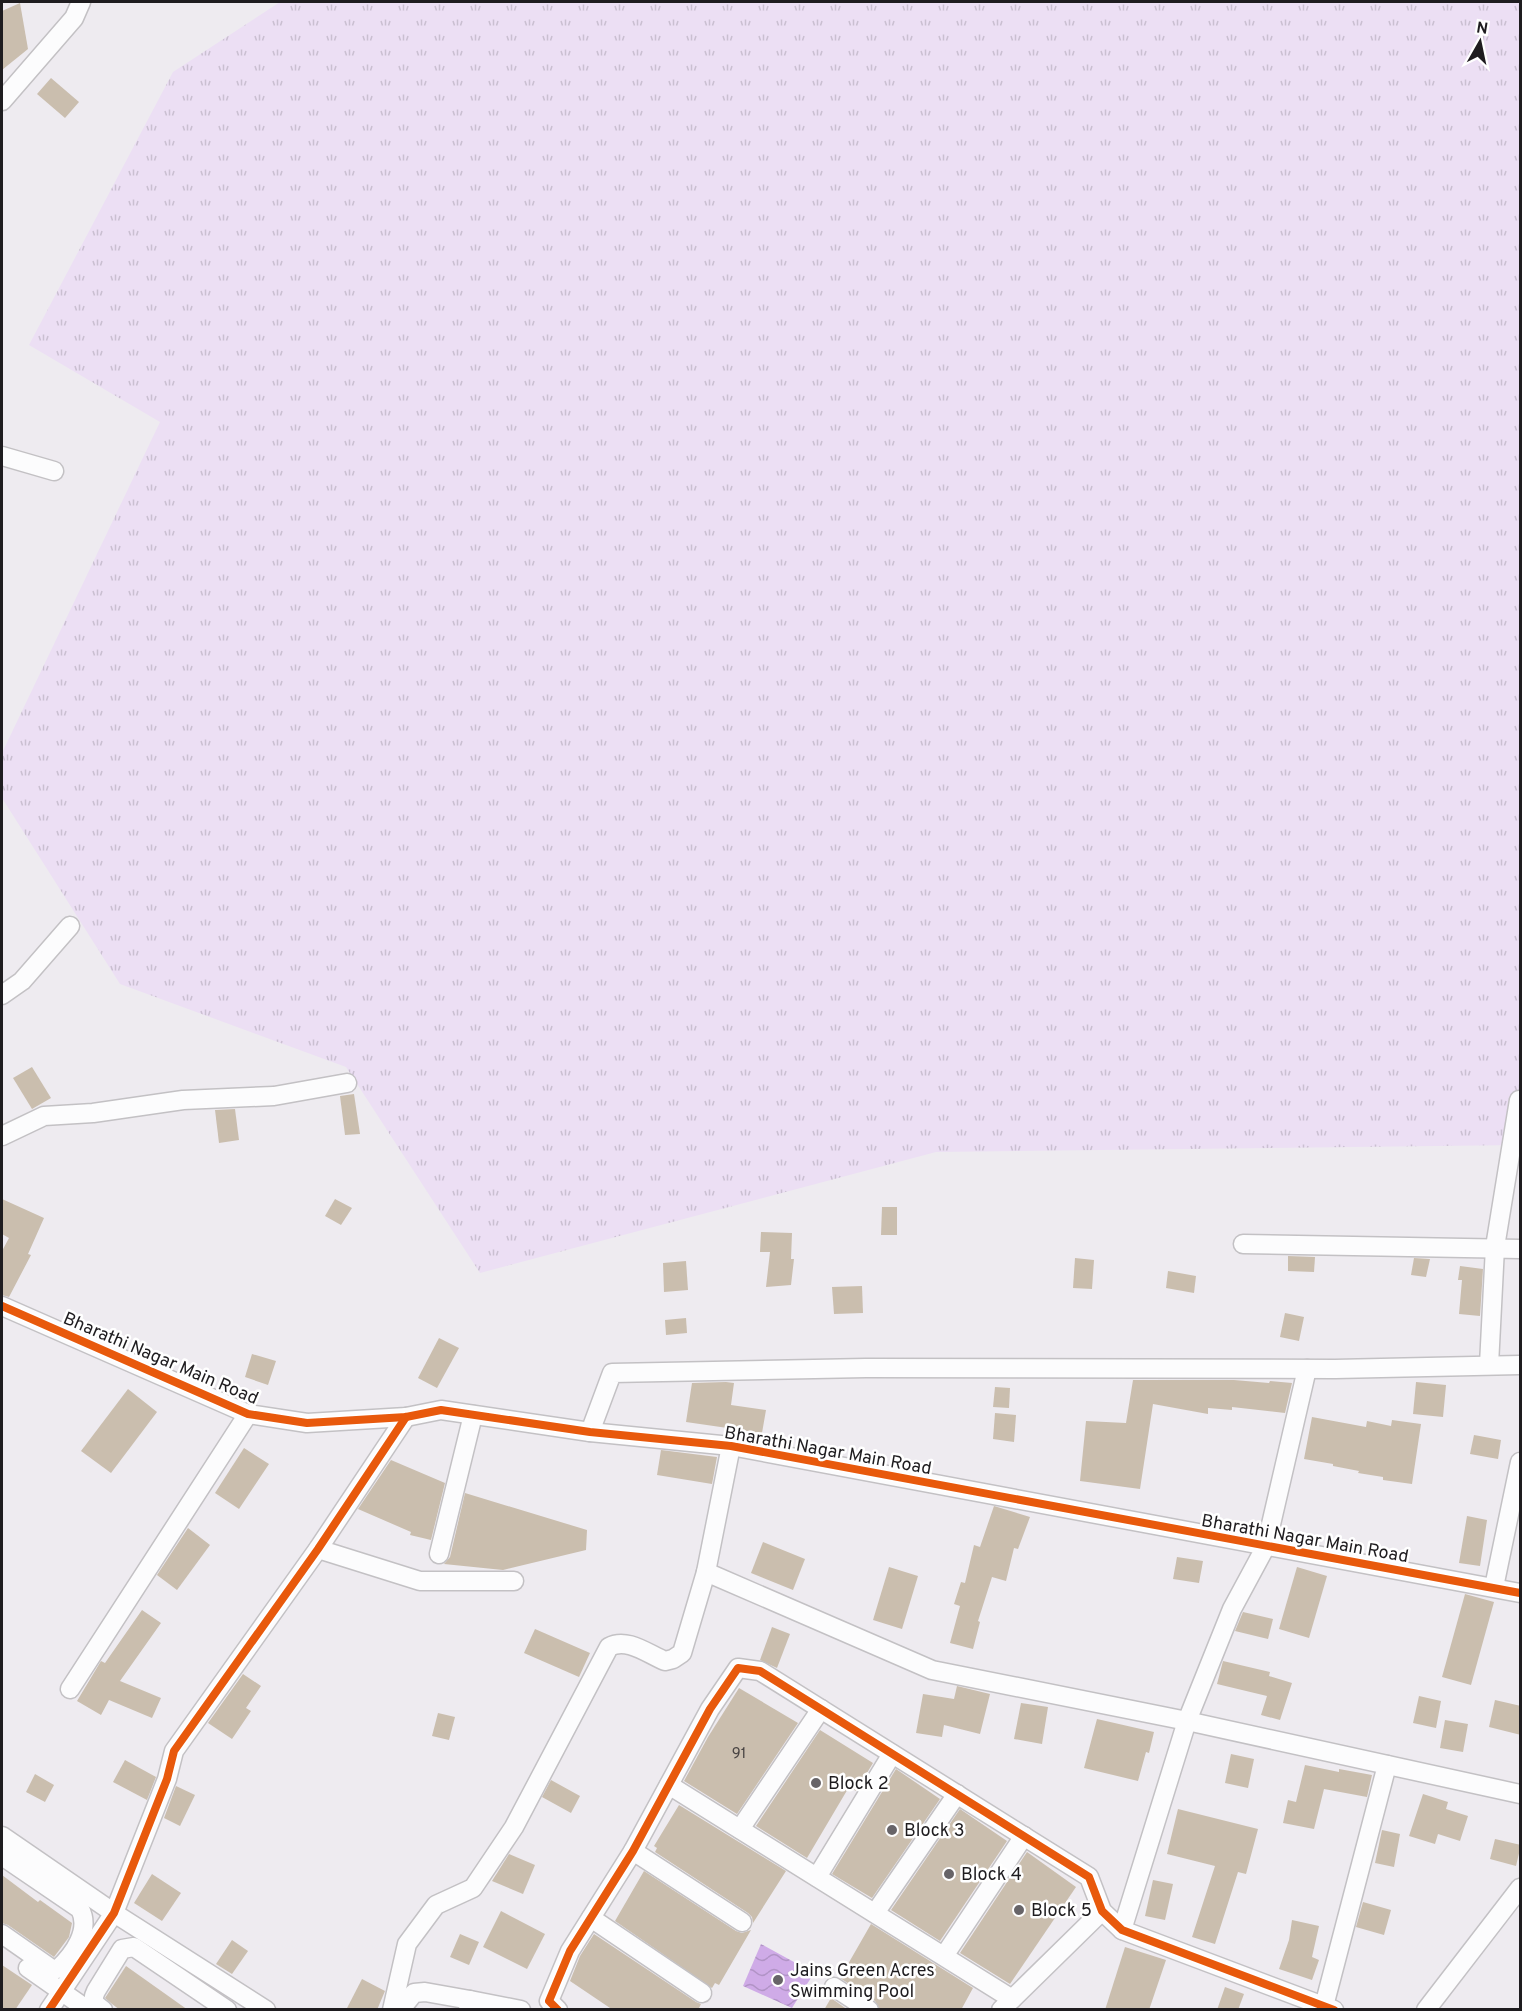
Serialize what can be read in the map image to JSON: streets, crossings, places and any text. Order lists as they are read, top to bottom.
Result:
{
  "streets": {
    "street": ["Bharathi Nagar Main Road"]
  },
  "places": [
    "Block 2",
    "Block 3",
    "Block 4",
    "Block 5",
    "Jains Green Acres Swimming Pool"
  ],
  "house_numbers": ["91"],
  "north": "top"
}
